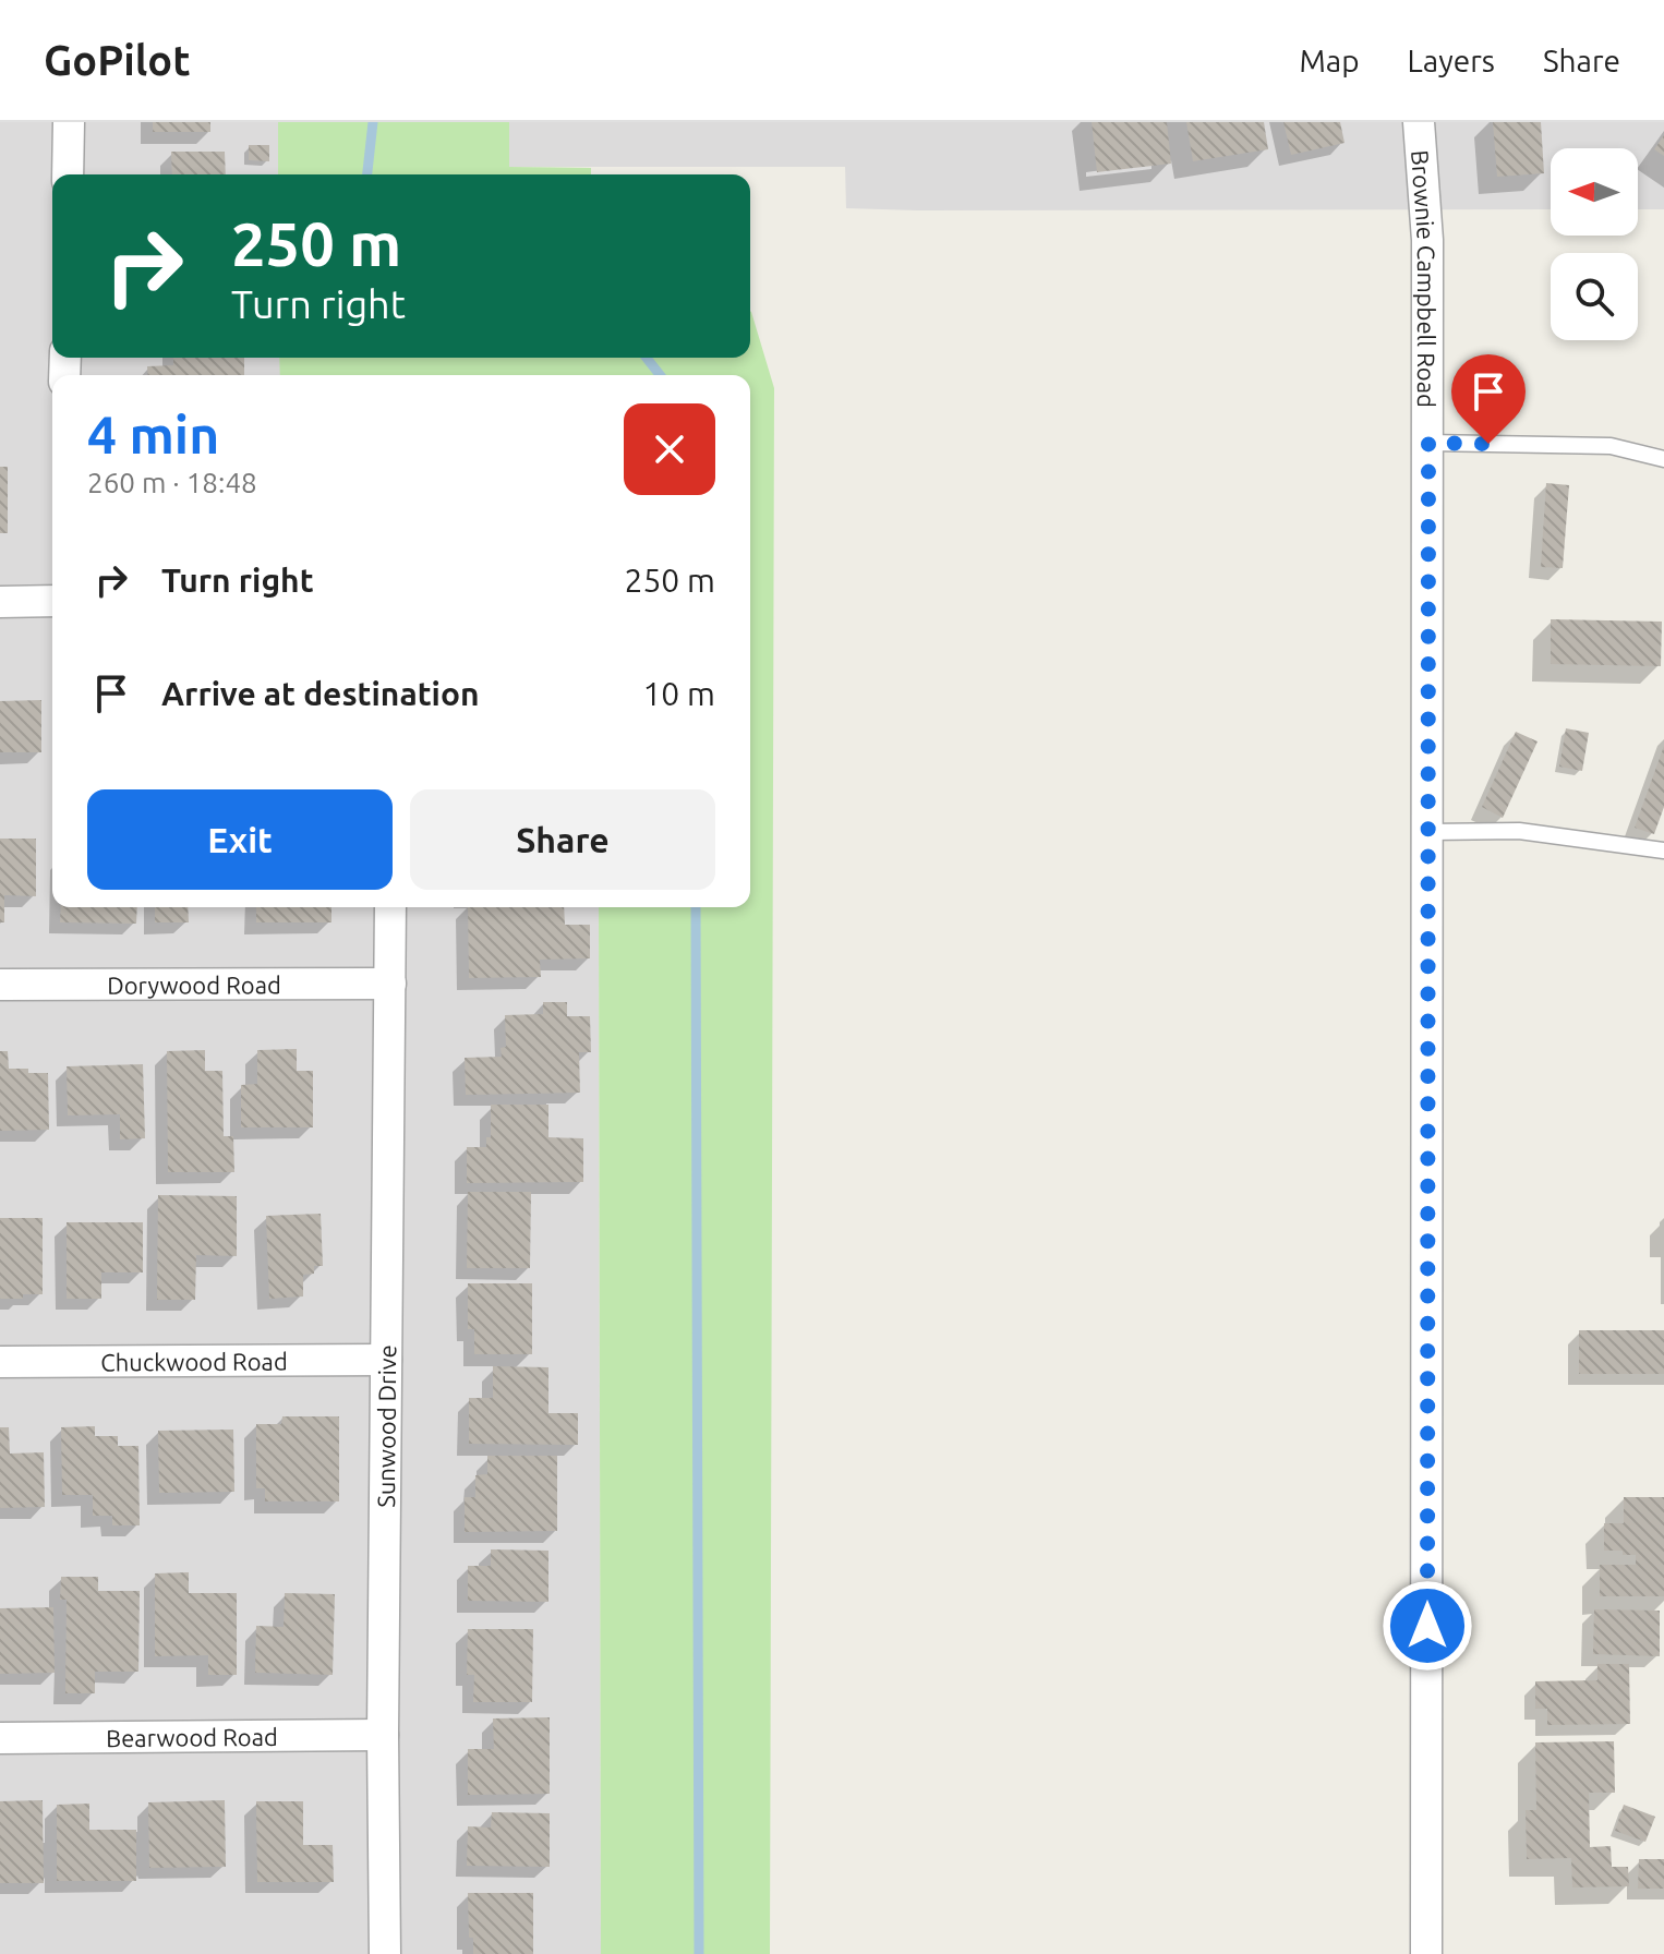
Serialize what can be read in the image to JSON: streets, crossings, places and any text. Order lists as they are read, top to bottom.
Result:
{
  "streets": {
    "street": [
      "Brownie Campbell Road",
      "Dorywood Road",
      "Chuckwood Road",
      "Sunwood Drive",
      "Bearwood Road"
    ]
  },
  "crossings": [
    ["Dorywood Road", "Sunwood Drive"],
    ["Chuckwood Road", "Sunwood Drive"],
    ["Sunwood Drive", "Bearwood Road"]
  ],
  "north": "left",
  "page": {
    "header": "GoPilot",
    "nav": ["Map", "Layers", "Share"],
    "turn": ["250 m", "Turn right"],
    "heading": ["4 min", "260 m · 18:48"],
    "list": [
      {
        "name": "Turn right",
        "value": "250 m"
      },
      {
        "name": "Arrive at destination",
        "value": "10 m"
      }
    ],
    "buttons": ["Exit", "Share"]
  }
}
